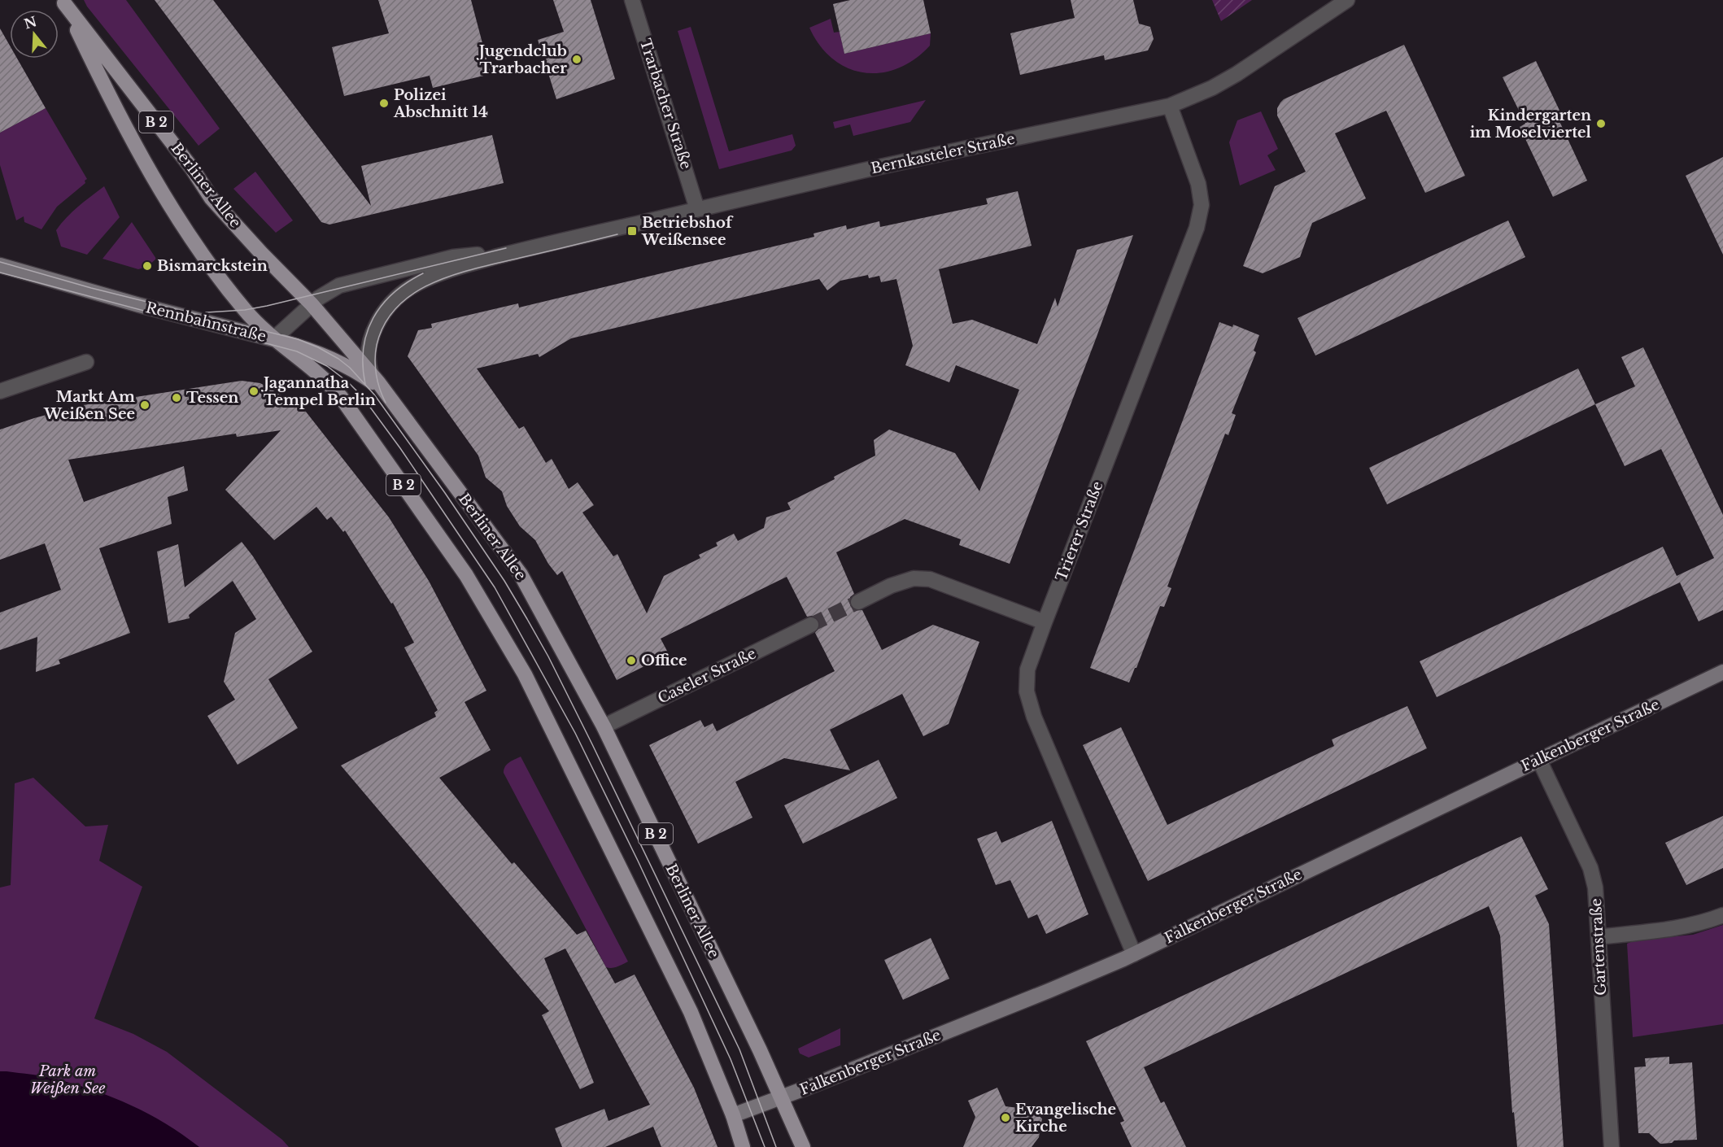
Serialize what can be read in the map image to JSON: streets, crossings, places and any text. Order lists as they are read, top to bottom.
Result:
{
  "streets": {
    "main road": ["B 2", "Berliner Allee", "Rennbahnstraße"],
    "street": [
      "Trarbacher Straße",
      "Bernkasteler Straße",
      "Trierer Straße",
      "Caseler Straße",
      "Falkenberger Straße",
      "Gartenstraße"
    ]
  },
  "crossings": [
    ["Trarbacher Straße", "Bernkasteler Straße"],
    ["Bernkasteler Straße", "Berliner Allee"],
    ["Bernkasteler Straße", "Rennbahnstraße"],
    ["Bernkasteler Straße", "Trierer Straße"],
    ["Berliner Allee", "Rennbahnstraße"],
    ["Berliner Allee", "Caseler Straße"],
    ["Berliner Allee", "Falkenberger Straße"],
    ["Trierer Straße", "Falkenberger Straße"],
    ["Falkenberger Straße", "Gartenstraße"]
  ],
  "parks": ["Park am Weißen See"],
  "places": {
    "other": [
      "Jugendclub Trarbacher",
      "Polizei Abschnitt 14",
      "Kindergarten im Moselviertel",
      "Bismarckstein",
      "Jagannatha Tempel Berlin",
      "Tessen",
      "Markt Am Weißen See",
      "Office",
      "Evangelische Kirche"
    ],
    "transit": ["Betriebshof Weißensee"]
  },
  "north": "top"
}
